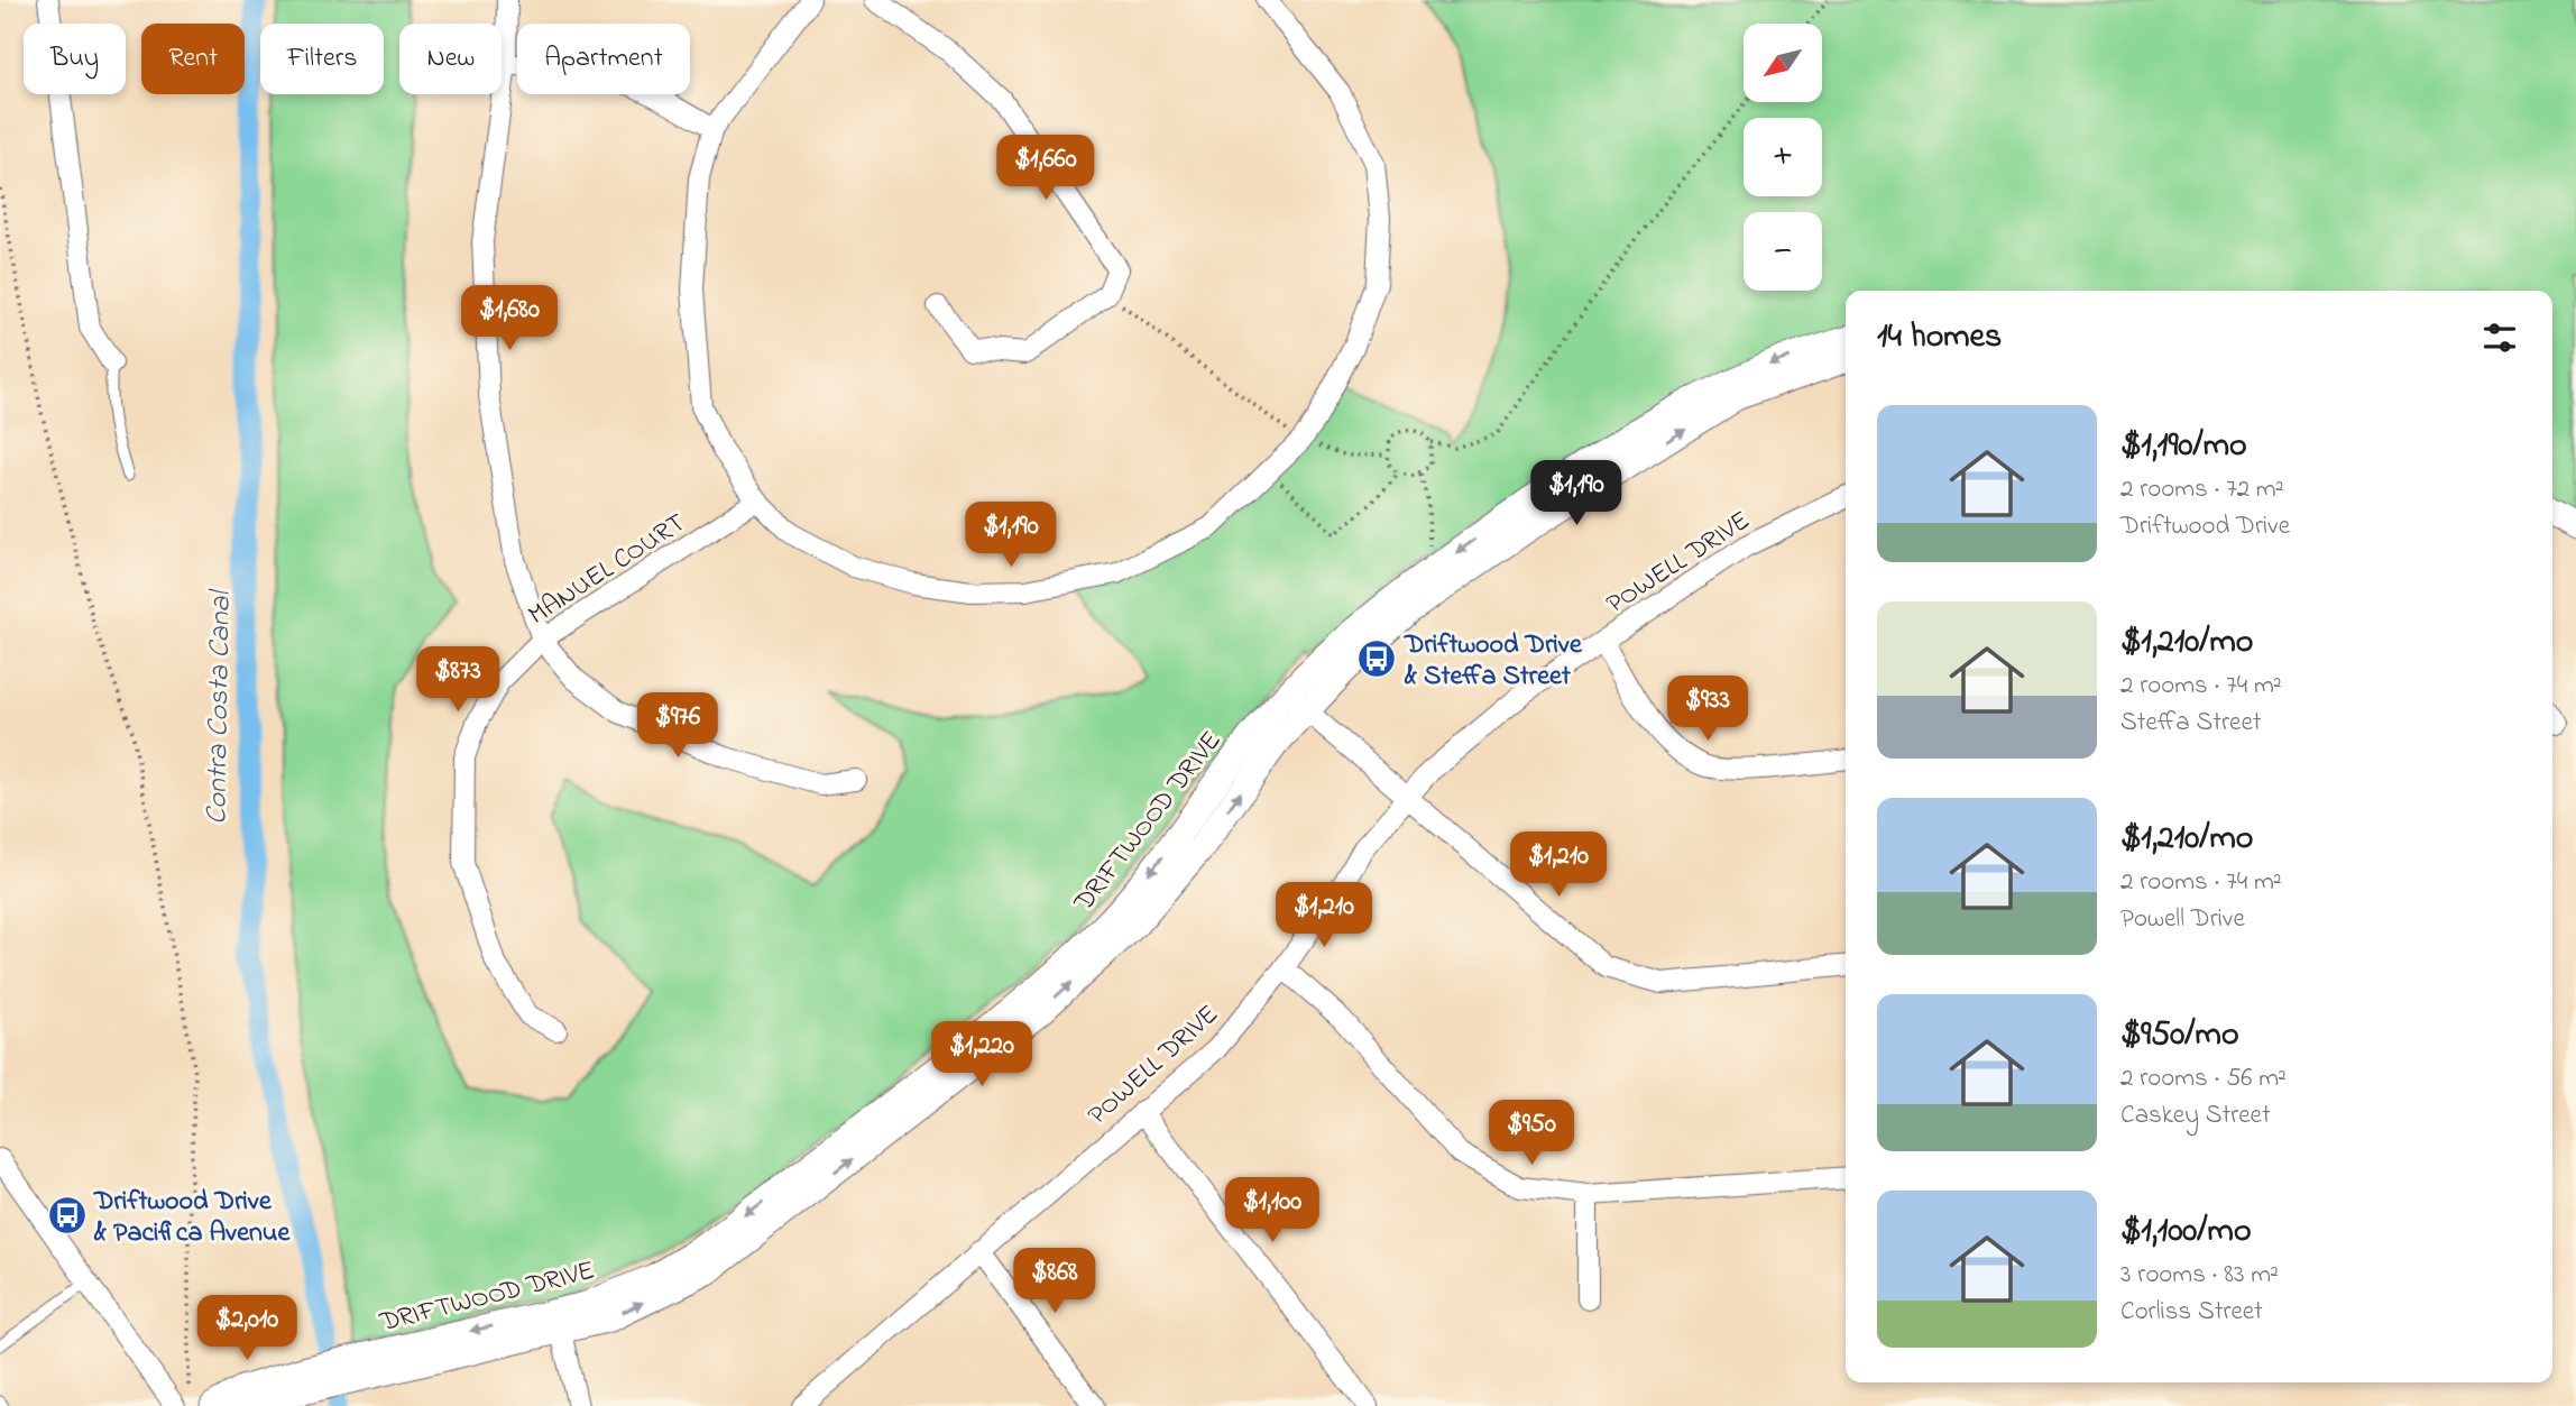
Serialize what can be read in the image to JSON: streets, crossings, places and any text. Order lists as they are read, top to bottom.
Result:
{
  "streets": {
    "street": ["POWELL DRIVE", "MANUEL COURT", "DRIFTWOOD DRIVE"]
  },
  "water": ["Contra Costa Canal"],
  "places": {
    "bus stop": ["Driftwood Drive & Steffa Street", "Driftwood Drive & Pacifica Avenue"]
  },
  "north": "bottom left",
  "page": {
    "map_buttons": ["+", "−"],
    "chip": [
      "Buy",
      "Rent",
      "Filters",
      "New",
      "Apartment"
    ],
    "price": [
      "$1,660",
      "$1,680",
      "$1,190",
      "$1,190",
      "$873",
      "$933",
      "$976",
      "$1,210",
      "$1,210",
      "$1,220",
      "$950",
      "$1,100",
      "$868",
      "$2,010"
    ],
    "heading": "14 homes",
    "list": [
      {
        "name": "$1,190/mo",
        "note": "2 rooms · 72 m² · Driftwood Drive"
      },
      {
        "name": "$1,210/mo",
        "note": "2 rooms · 74 m² · Steffa Street"
      },
      {
        "name": "$1,210/mo",
        "note": "2 rooms · 74 m² · Powell Drive"
      },
      {
        "name": "$950/mo",
        "note": "2 rooms · 56 m² · Caskey Street"
      },
      {
        "name": "$1,100/mo",
        "note": "3 rooms · 83 m² · Corliss Street"
      }
    ]
  }
}
